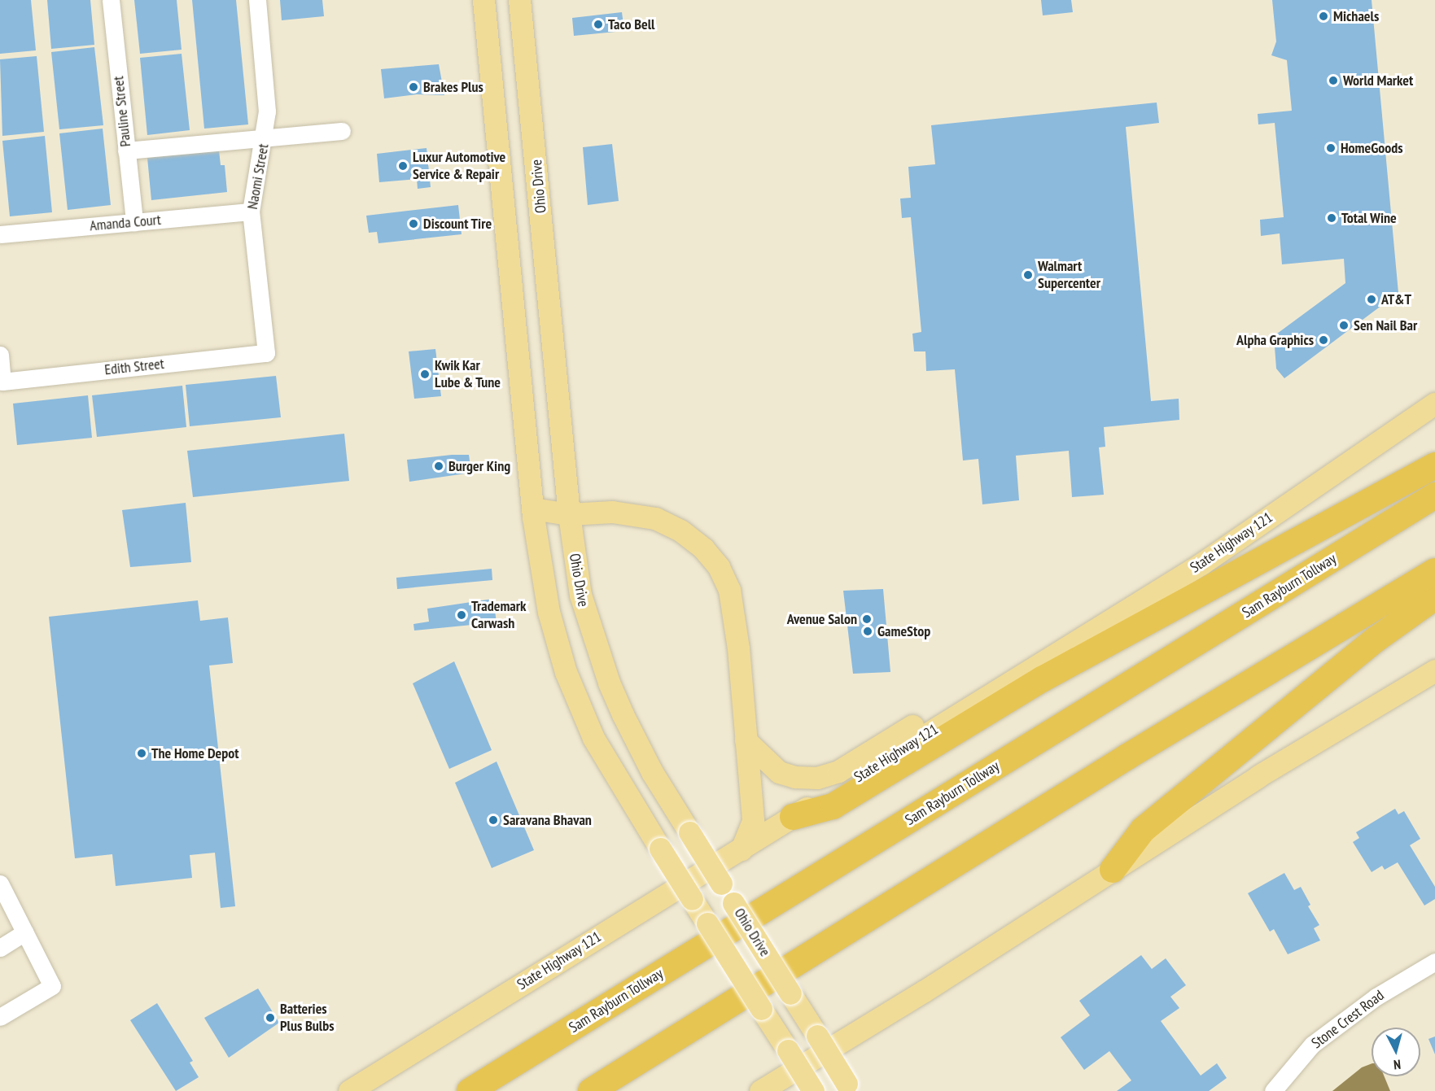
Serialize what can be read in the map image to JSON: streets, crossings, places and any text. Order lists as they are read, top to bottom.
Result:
{
  "streets": {
    "highway": ["Sam Rayburn Tollway"],
    "main road": ["Ohio Drive", "State Highway 121"],
    "street": [
      "Pauline Street",
      "Naomi Street",
      "Amanda Court",
      "Edith Street",
      "Stone Crest Road"
    ]
  },
  "crossings": [
    ["Pauline Street", "Amanda Court"],
    ["Naomi Street", "Amanda Court"],
    ["Naomi Street", "Edith Street"]
  ],
  "places": [
    "Michaels",
    "Taco Bell",
    "World Market",
    "Brakes Plus",
    "HomeGoods",
    "Luxur Automotive Service & Repair",
    "Total Wine",
    "Discount Tire",
    "Walmart Supercenter",
    "AT&T",
    "Sen Nail Bar",
    "Alpha Graphics",
    "Kwik Kar Lube & Tune",
    "Burger King",
    "Trademark Carwash",
    "Avenue Salon",
    "GameStop",
    "The Home Depot",
    "Saravana Bhavan",
    "Batteries Plus Bulbs"
  ],
  "north": "bottom"
}
